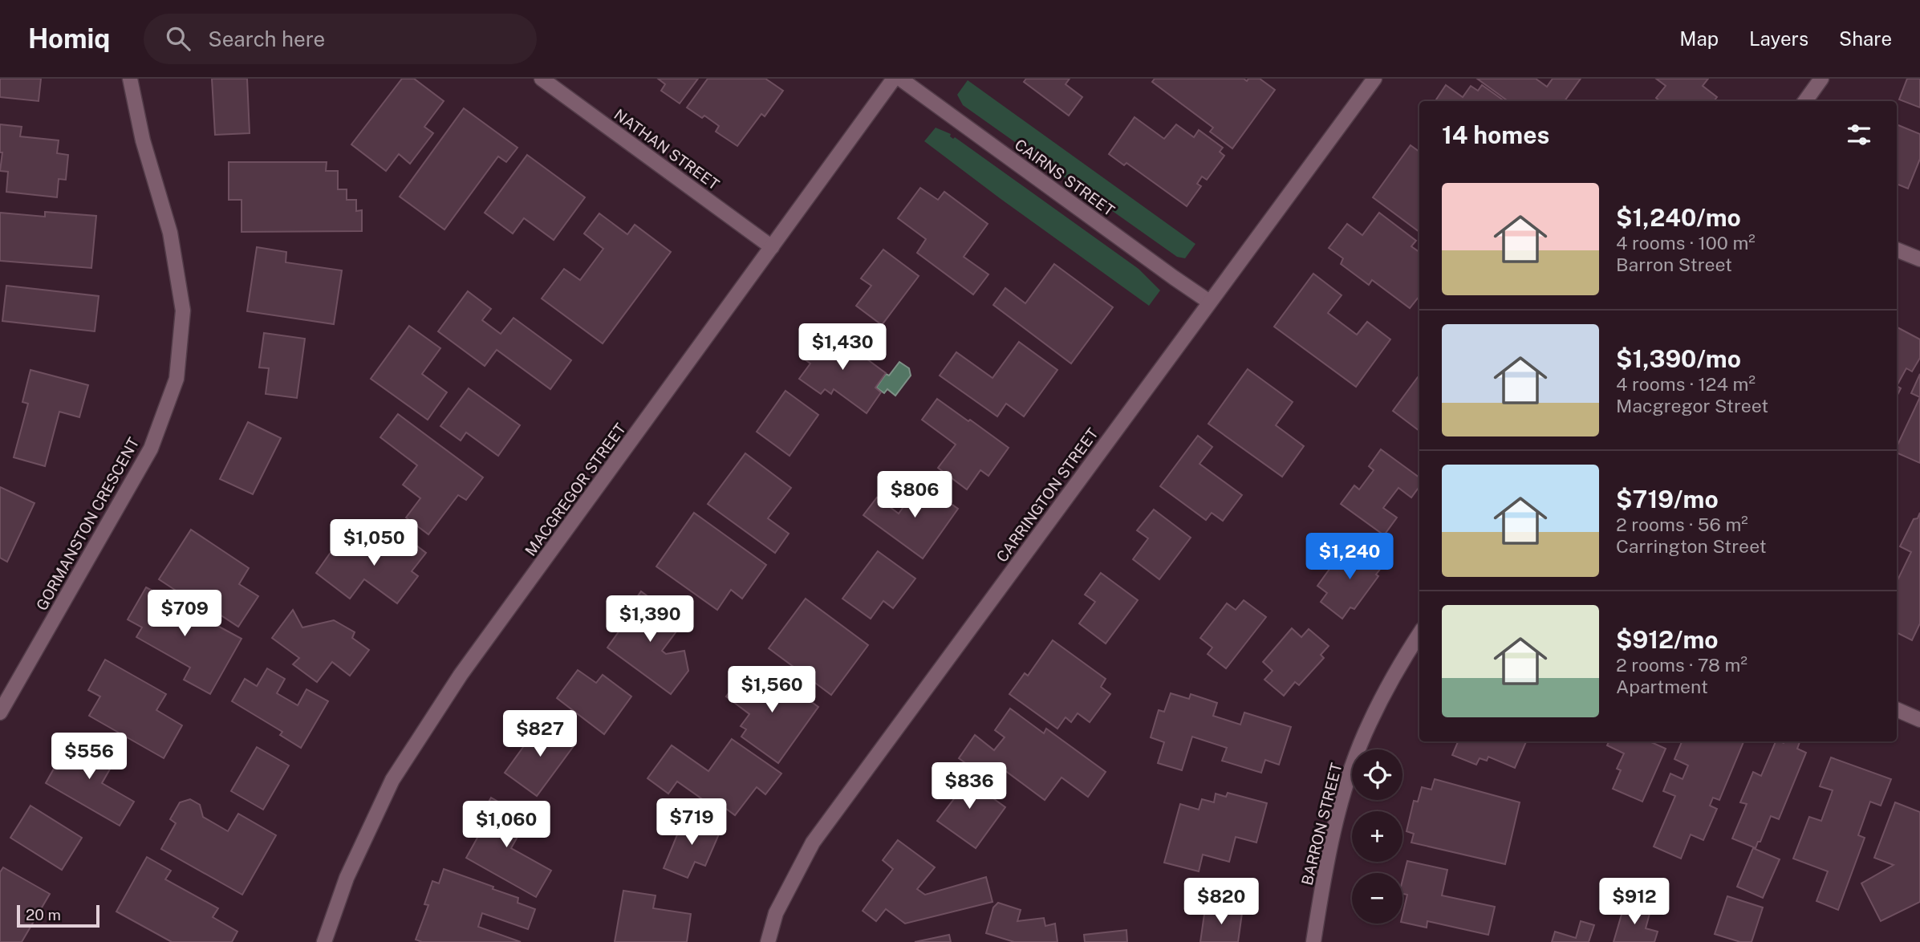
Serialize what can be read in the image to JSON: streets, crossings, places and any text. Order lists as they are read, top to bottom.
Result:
{
  "streets": {
    "street": [
      "NATHAN STREET",
      "CAIRNS STREET",
      "MACGREGOR STREET",
      "CARRINGTON STREET",
      "GORMANSTON CRESCENT",
      "BARRON STREET"
    ]
  },
  "crossings": [
    ["NATHAN STREET", "MACGREGOR STREET"],
    ["CAIRNS STREET", "CARRINGTON STREET"]
  ],
  "scale_bar": "20 m",
  "page": {
    "header": "Homiq",
    "search": "Search here",
    "nav": ["Map", "Layers", "Share"],
    "heading": "14 homes",
    "list": [
      {
        "name": "$1,240/mo",
        "note": "4 rooms · 100 m² · Barron Street"
      },
      {
        "name": "$1,390/mo",
        "note": "4 rooms · 124 m² · Macgregor Street"
      },
      {
        "name": "$719/mo",
        "note": "2 rooms · 56 m² · Carrington Street"
      },
      {
        "name": "$912/mo",
        "note": "2 rooms · 78 m² · Apartment"
      }
    ],
    "price": [
      "$1,430",
      "$806",
      "$1,050",
      "$1,240",
      "$709",
      "$1,390",
      "$1,560",
      "$827",
      "$556",
      "$836",
      "$719",
      "$1,060",
      "$820",
      "$912"
    ],
    "map_buttons": ["+", "−"],
    "scale": "20 m"
  }
}
